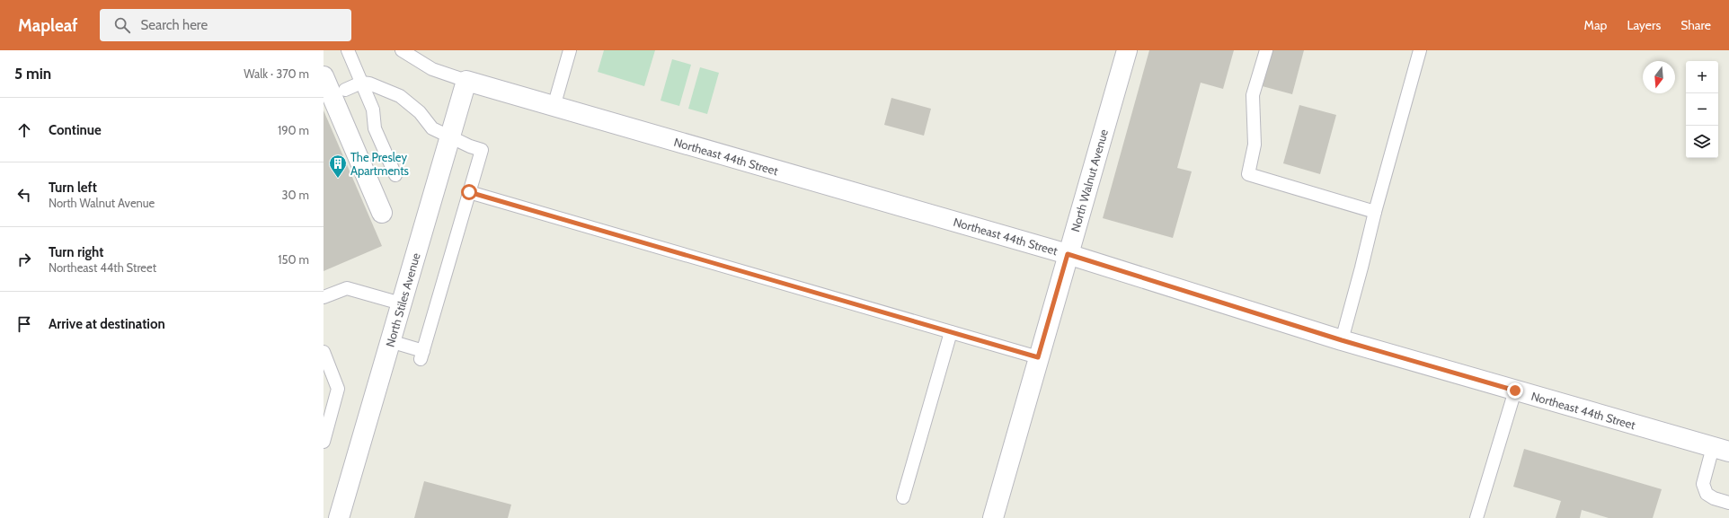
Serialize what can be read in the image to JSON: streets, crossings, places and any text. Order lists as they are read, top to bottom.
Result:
{
  "streets": {
    "street": ["Northeast 44th Street", "North Walnut Avenue", "North Stiles Avenue"]
  },
  "crossings": [
    ["Northeast 44th Street", "North Walnut Avenue"],
    ["Northeast 44th Street", "North Stiles Avenue"]
  ],
  "places": {
    "building": ["The Presley Apartments"]
  },
  "north": "bottom",
  "page": {
    "header": "Mapleaf",
    "search": "Search here",
    "nav": ["Map", "Layers", "Share"],
    "heading": ["5 min", "Walk · 370 m"],
    "map_buttons": ["+", "−"],
    "list": [
      ["Continue", "190 m"],
      ["Turn left", "North Walnut Avenue", "30 m"],
      ["Turn right", "Northeast 44th Street", "150 m"],
      "Arrive at destination"
    ]
  }
}
